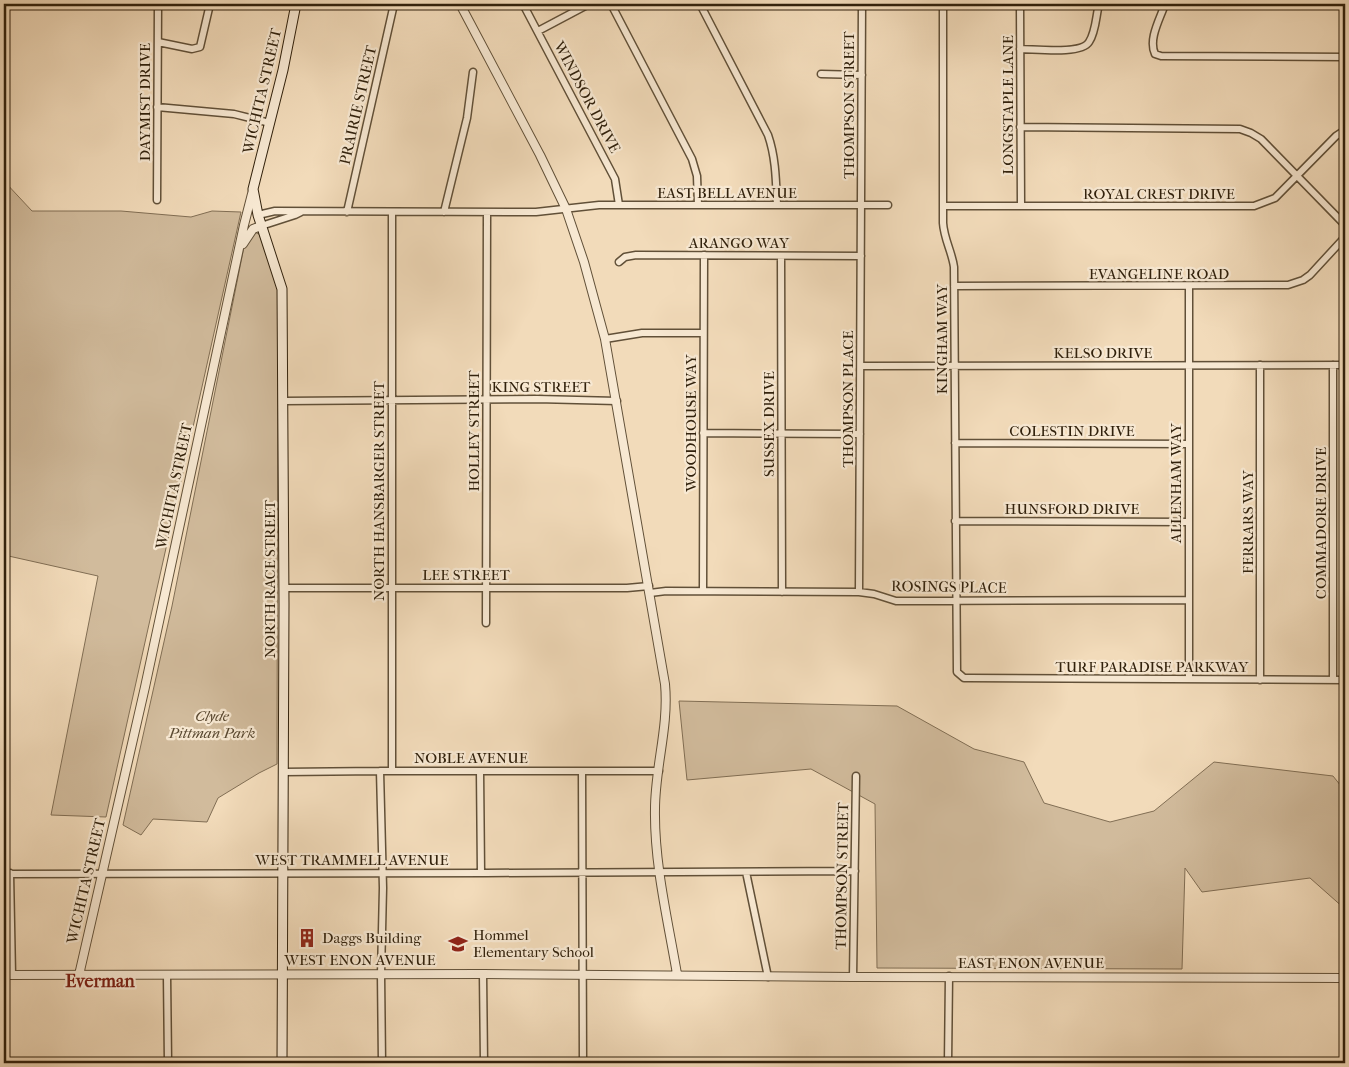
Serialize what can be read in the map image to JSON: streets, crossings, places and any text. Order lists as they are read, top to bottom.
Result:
{
  "streets": {
    "main road": ["WICHITA STREET", "NORTH RACE STREET"],
    "street": [
      "WINDSOR DRIVE",
      "DAYMIST DRIVE",
      "PRAIRIE STREET",
      "THOMPSON STREET",
      "LONGSTAPLE LANE",
      "EAST BELL AVENUE",
      "ROYAL CREST DRIVE",
      "ARANGO WAY",
      "EVANGELINE ROAD",
      "KINGHAM WAY",
      "KELSO DRIVE",
      "KING STREET",
      "THOMPSON PLACE",
      "WOODHOUSE WAY",
      "SUSSEX DRIVE",
      "HOLLEY STREET",
      "COLESTIN DRIVE",
      "ALLENHAM WAY",
      "NORTH HANSBARGER STREET",
      "HUNSFORD DRIVE",
      "FERRARS WAY",
      "COMMADORE DRIVE",
      "LEE STREET",
      "ROSINGS PLACE",
      "TURF PARADISE PARKWAY",
      "NOBLE AVENUE",
      "WEST TRAMMELL AVENUE",
      "WEST ENON AVENUE",
      "EAST ENON AVENUE"
    ]
  },
  "crossings": [
    ["WICHITA STREET", "NORTH RACE STREET"],
    ["WICHITA STREET", "WEST TRAMMELL AVENUE"],
    ["WICHITA STREET", "WEST ENON AVENUE"],
    ["WINDSOR DRIVE", "EAST BELL AVENUE"],
    ["PRAIRIE STREET", "EAST BELL AVENUE"],
    ["THOMPSON STREET", "EAST BELL AVENUE"],
    ["THOMPSON STREET", "THOMPSON PLACE"],
    ["THOMPSON STREET", "WEST TRAMMELL AVENUE"],
    ["THOMPSON STREET", "EAST ENON AVENUE"],
    ["LONGSTAPLE LANE", "ROYAL CREST DRIVE"],
    ["EAST BELL AVENUE", "THOMPSON PLACE"],
    ["EAST BELL AVENUE", "HOLLEY STREET"],
    ["EAST BELL AVENUE", "NORTH HANSBARGER STREET"],
    ["EAST BELL AVENUE", "NORTH RACE STREET"],
    ["ROYAL CREST DRIVE", "KINGHAM WAY"],
    ["ARANGO WAY", "THOMPSON PLACE"],
    ["ARANGO WAY", "WOODHOUSE WAY"],
    ["ARANGO WAY", "SUSSEX DRIVE"],
    ["EVANGELINE ROAD", "KINGHAM WAY"],
    ["EVANGELINE ROAD", "ALLENHAM WAY"],
    ["KINGHAM WAY", "KELSO DRIVE"],
    ["KINGHAM WAY", "COLESTIN DRIVE"],
    ["KINGHAM WAY", "HUNSFORD DRIVE"],
    ["KINGHAM WAY", "ROSINGS PLACE"],
    ["KINGHAM WAY", "TURF PARADISE PARKWAY"],
    ["KELSO DRIVE", "THOMPSON PLACE"],
    ["KELSO DRIVE", "ALLENHAM WAY"],
    ["KELSO DRIVE", "FERRARS WAY"],
    ["KELSO DRIVE", "COMMADORE DRIVE"],
    ["KING STREET", "HOLLEY STREET"],
    ["KING STREET", "NORTH HANSBARGER STREET"],
    ["KING STREET", "NORTH RACE STREET"],
    ["THOMPSON PLACE", "ROSINGS PLACE"],
    ["WOODHOUSE WAY", "ROSINGS PLACE"],
    ["SUSSEX DRIVE", "ROSINGS PLACE"],
    ["HOLLEY STREET", "LEE STREET"],
    ["COLESTIN DRIVE", "ALLENHAM WAY"],
    ["ALLENHAM WAY", "HUNSFORD DRIVE"],
    ["ALLENHAM WAY", "ROSINGS PLACE"],
    ["ALLENHAM WAY", "TURF PARADISE PARKWAY"],
    ["NORTH HANSBARGER STREET", "LEE STREET"],
    ["NORTH HANSBARGER STREET", "NOBLE AVENUE"],
    ["FERRARS WAY", "TURF PARADISE PARKWAY"],
    ["COMMADORE DRIVE", "TURF PARADISE PARKWAY"],
    ["LEE STREET", "NORTH RACE STREET"],
    ["LEE STREET", "ROSINGS PLACE"],
    ["NORTH RACE STREET", "NOBLE AVENUE"],
    ["NORTH RACE STREET", "WEST TRAMMELL AVENUE"],
    ["NORTH RACE STREET", "WEST ENON AVENUE"],
    ["WEST ENON AVENUE", "EAST ENON AVENUE"]
  ],
  "districts": ["Everman"],
  "parks": ["Clyde Pittman Park"],
  "places": {
    "building": ["Daggs Building"],
    "school or university": ["Hommel Elementary School"]
  }
}
